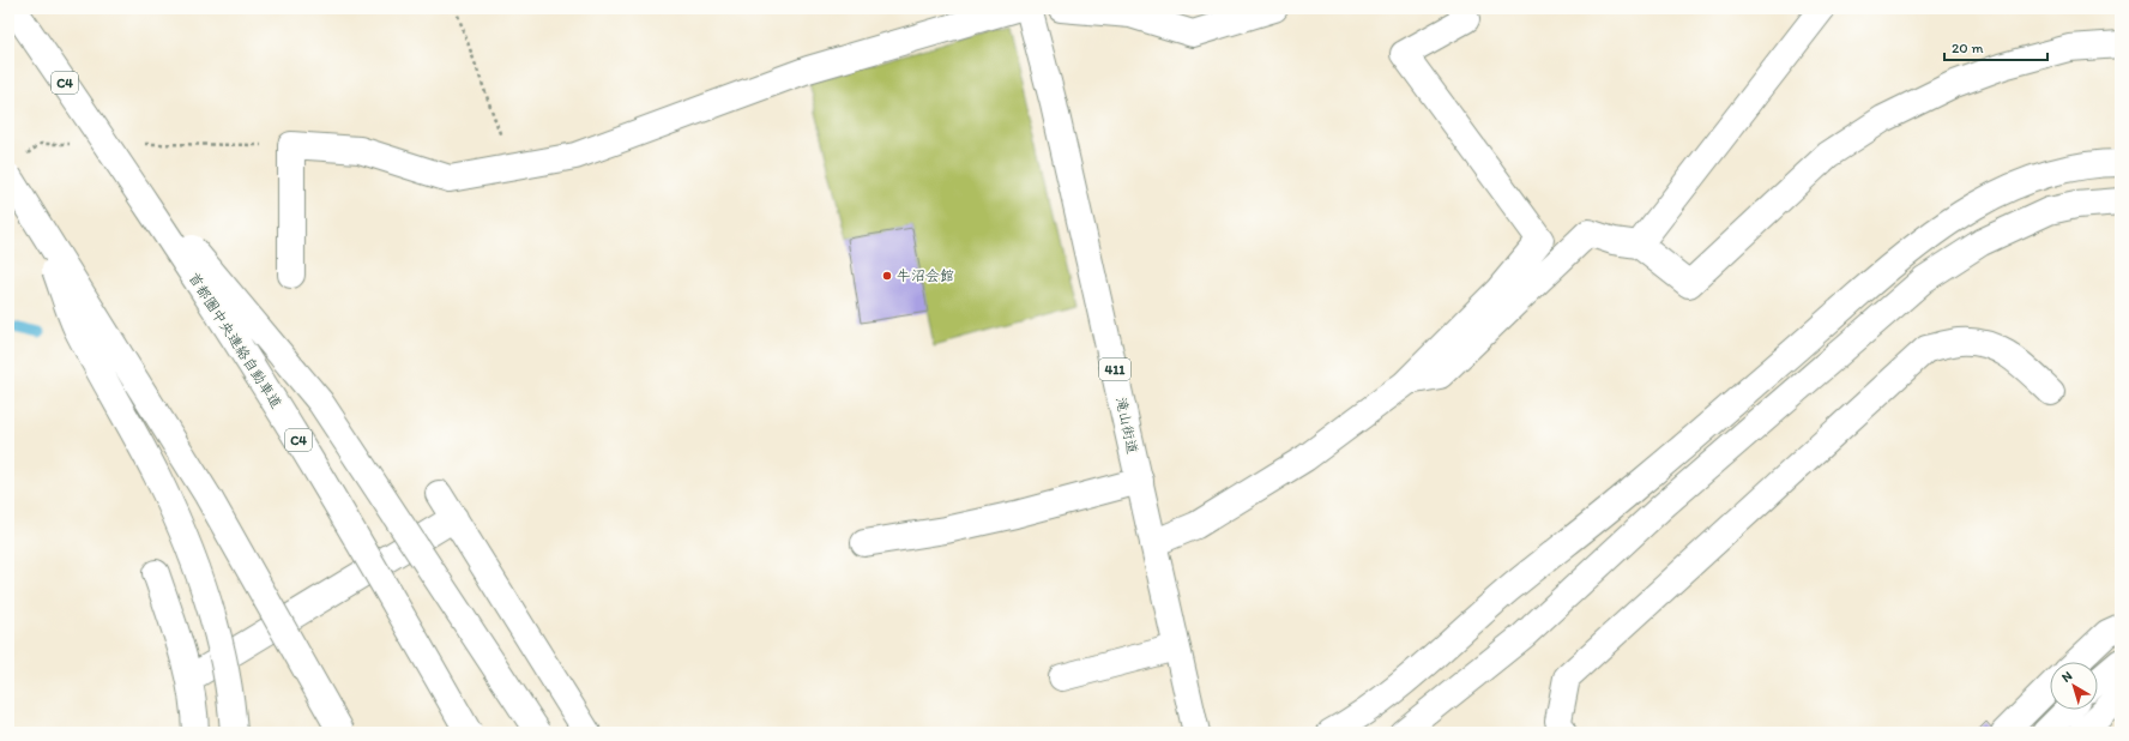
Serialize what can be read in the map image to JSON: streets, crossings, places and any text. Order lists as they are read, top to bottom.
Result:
{
  "streets": {
    "main road": [
      "C4",
      "首都圏中央連絡自動車道",
      "411",
      "滝山街道"
    ]
  },
  "places": ["牛沼会館"],
  "scale_bar": "20 m",
  "north": "top left"
}
